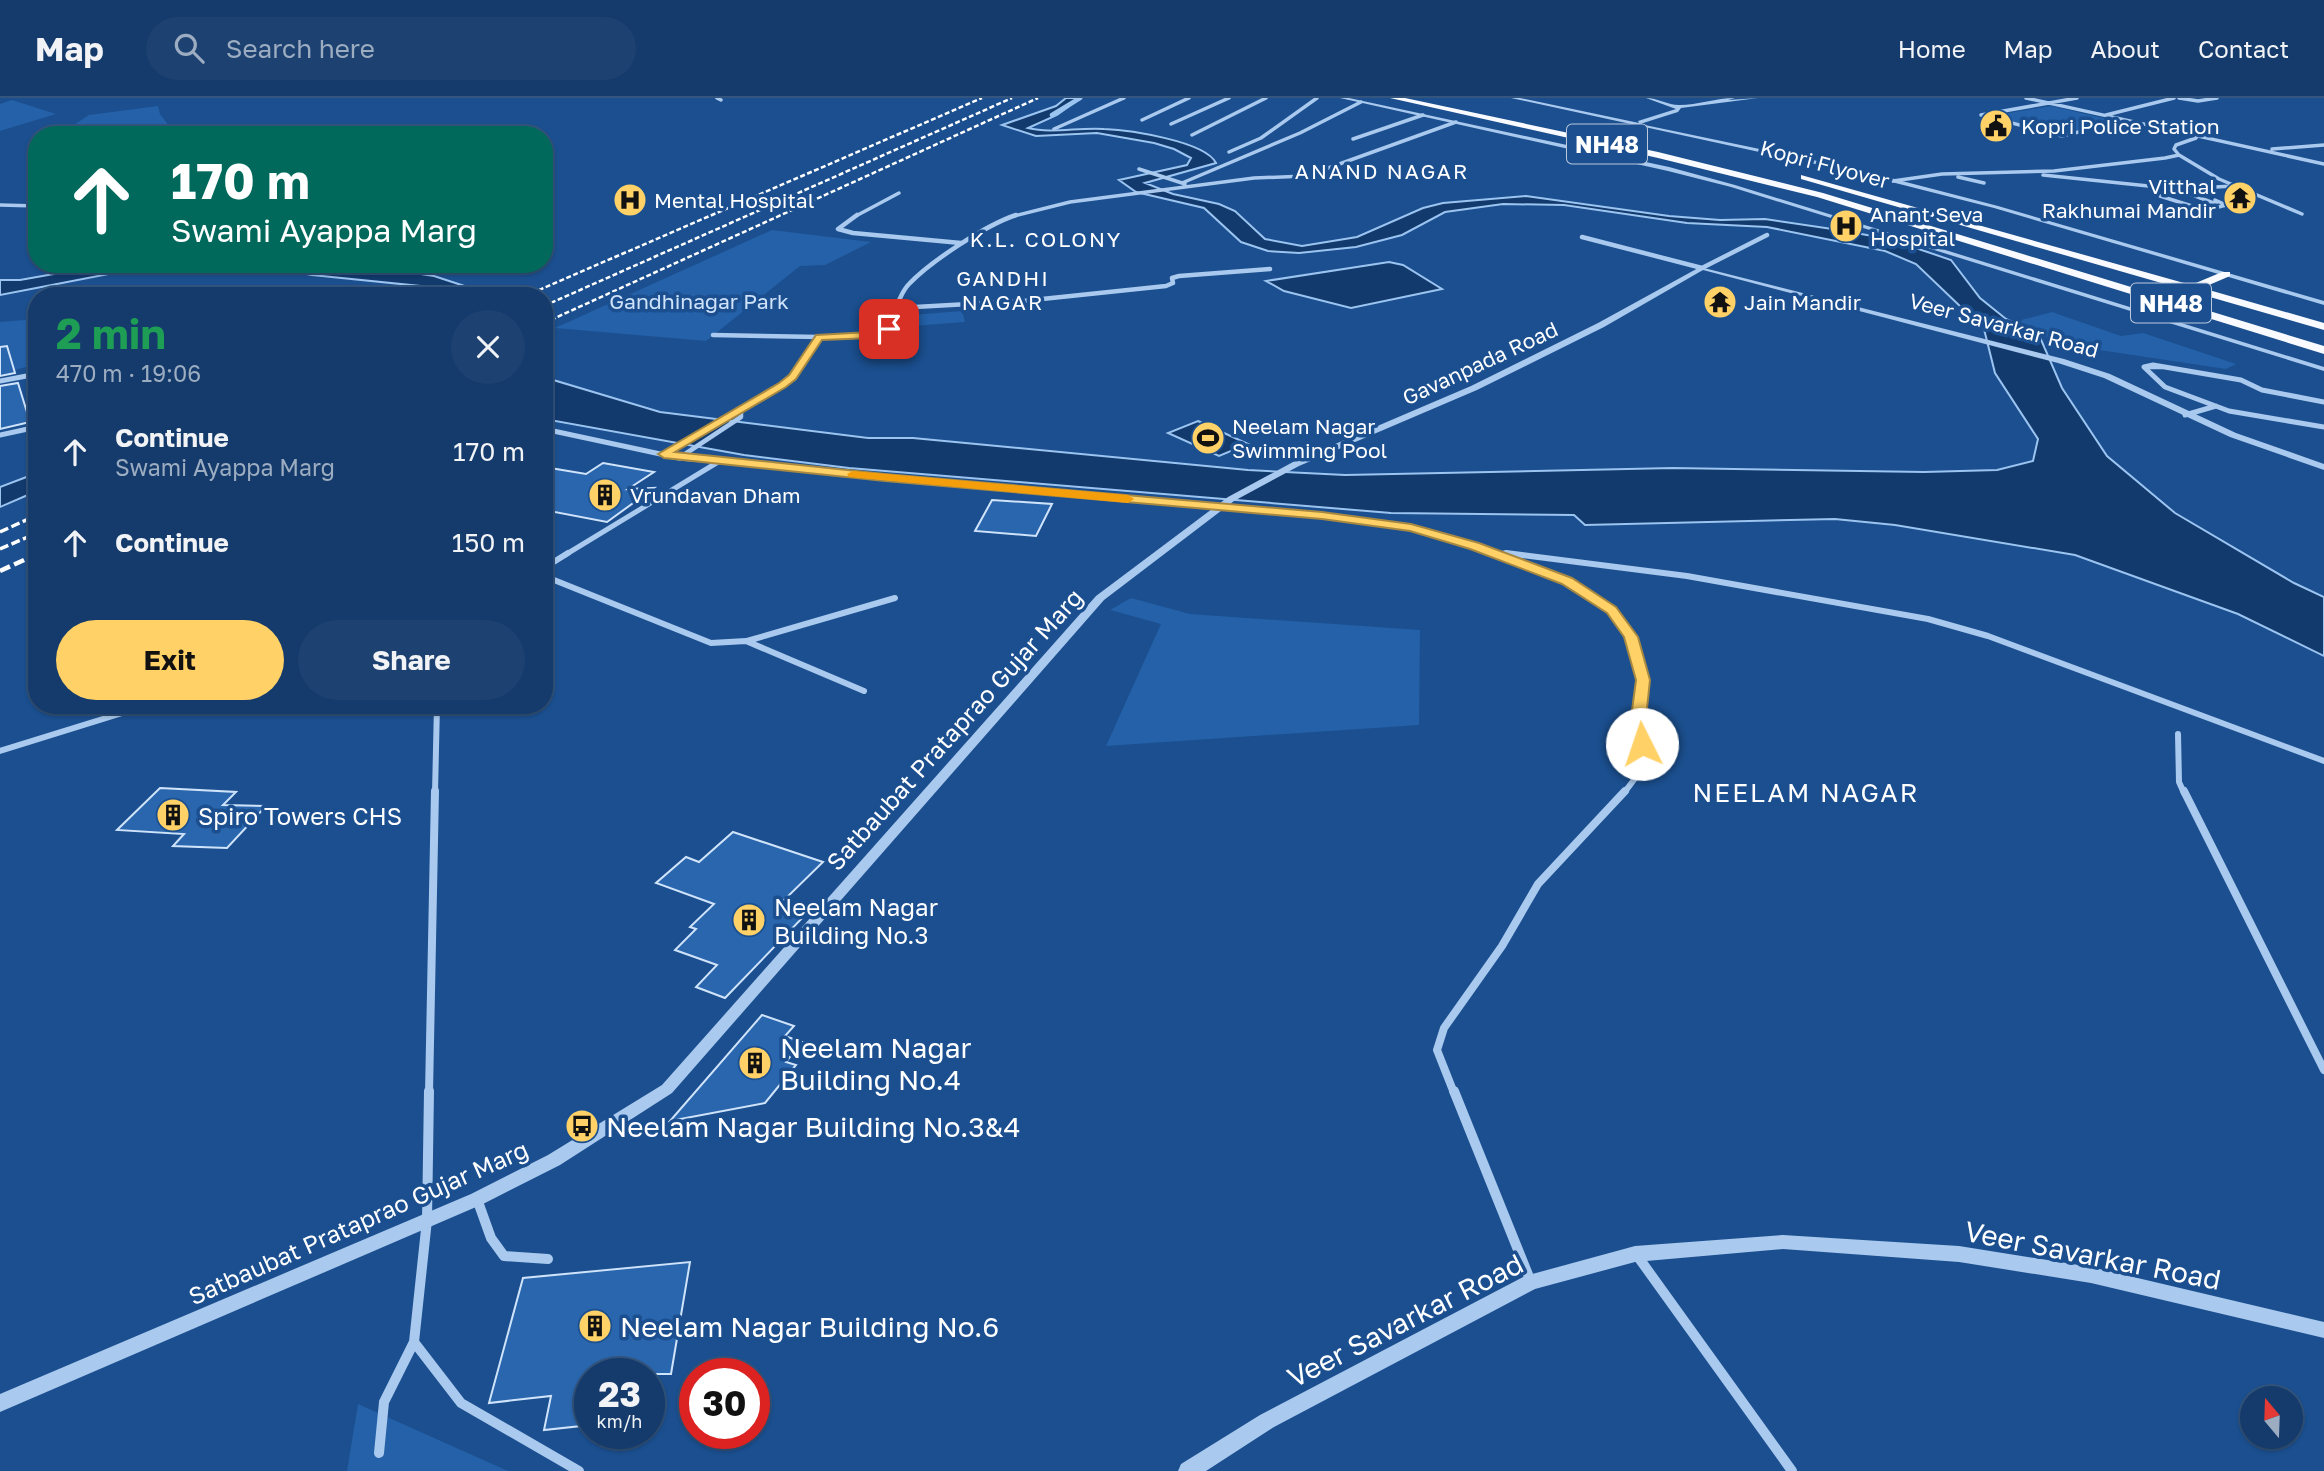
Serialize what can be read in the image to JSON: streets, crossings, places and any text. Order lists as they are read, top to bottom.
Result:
{
  "streets": {
    "highway": ["NH48", "Kopri Flyover"],
    "street": ["Veer Savarkar Road", "Gavanpada Road", "Satbaubat Prataprao Gujar Marg"]
  },
  "crossings": [
    ["NH48", "Kopri Flyover"],
    ["Veer Savarkar Road", "Gavanpada Road"],
    ["Gavanpada Road", "Satbaubat Prataprao Gujar Marg"]
  ],
  "districts": [
    "ANAND NAGAR",
    "K.L. COLONY",
    "GANDHI NAGAR",
    "NEELAM NAGAR"
  ],
  "parks": ["Gandhinagar Park"],
  "places": {
    "public building": ["Kopri Police Station"],
    "temple": ["Vitthal Rakhumai Mandir", "Jain Mandir"],
    "hospital": ["Mental Hospital", "Anant Seva Hospital"],
    "sports": ["Neelam Nagar Swimming Pool"],
    "building": [
      "Vrundavan Dham",
      "Spiro Towers CHS",
      "Neelam Nagar Building No.3",
      "Neelam Nagar Building No.4",
      "Neelam Nagar Building No.6"
    ],
    "bus stop": ["Neelam Nagar Building No.3&4"]
  },
  "north": "top",
  "page": {
    "header": "Map",
    "search": "Search here",
    "nav": [
      "Home",
      "Map",
      "About",
      "Contact"
    ],
    "turn": ["170 m", "Swami Ayappa Marg"],
    "heading": ["2 min", "470 m · 19:06"],
    "list": [
      {
        "name": "Continue",
        "note": "Swami Ayappa Marg",
        "value": "170 m"
      },
      {
        "name": "Continue",
        "value": "150 m"
      }
    ],
    "buttons": ["Exit", "Share"],
    "speed": "23 km/h",
    "limit": "30"
  }
}
